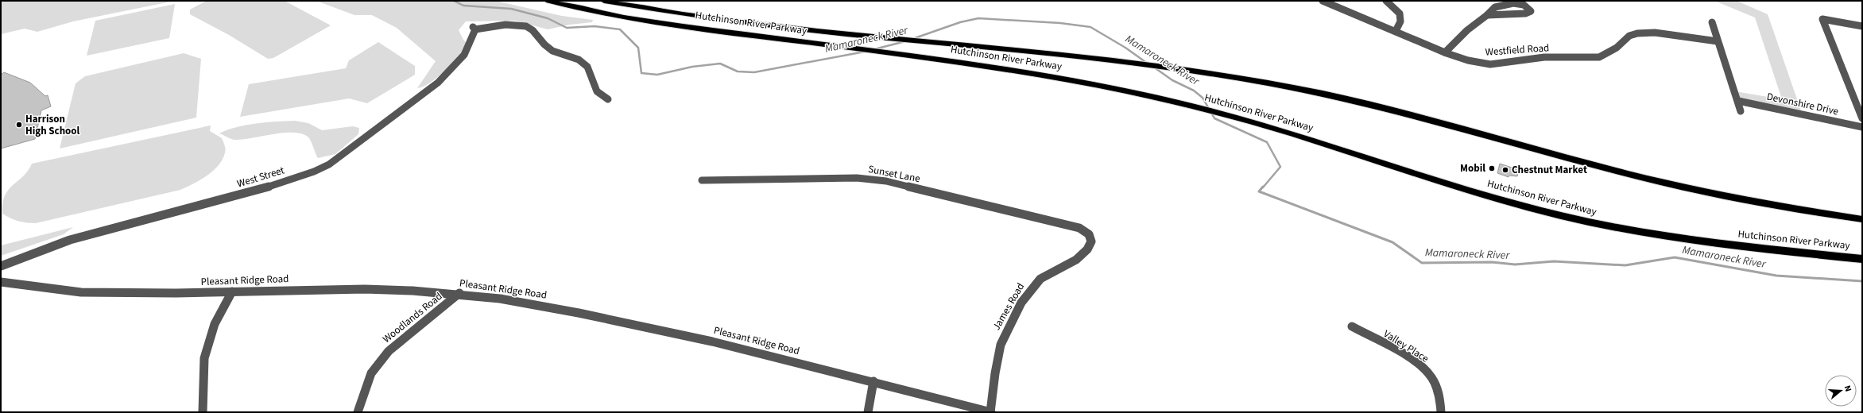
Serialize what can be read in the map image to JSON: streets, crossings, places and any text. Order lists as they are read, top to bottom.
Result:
{
  "streets": {
    "highway": ["Hutchinson River Parkway"],
    "street": [
      "Westfield Road",
      "Devonshire Drive",
      "Sunset Lane",
      "West Street",
      "Pleasant Ridge Road",
      "James Road",
      "Woodlands Road",
      "Valley Place"
    ]
  },
  "crossings": [
    ["Sunset Lane", "James Road"],
    ["Pleasant Ridge Road", "James Road"],
    ["Pleasant Ridge Road", "Woodlands Road"]
  ],
  "water": ["Mamaroneck River"],
  "places": ["Harrison High School", "Mobil", "Chestnut Market"],
  "north": "right"
}
